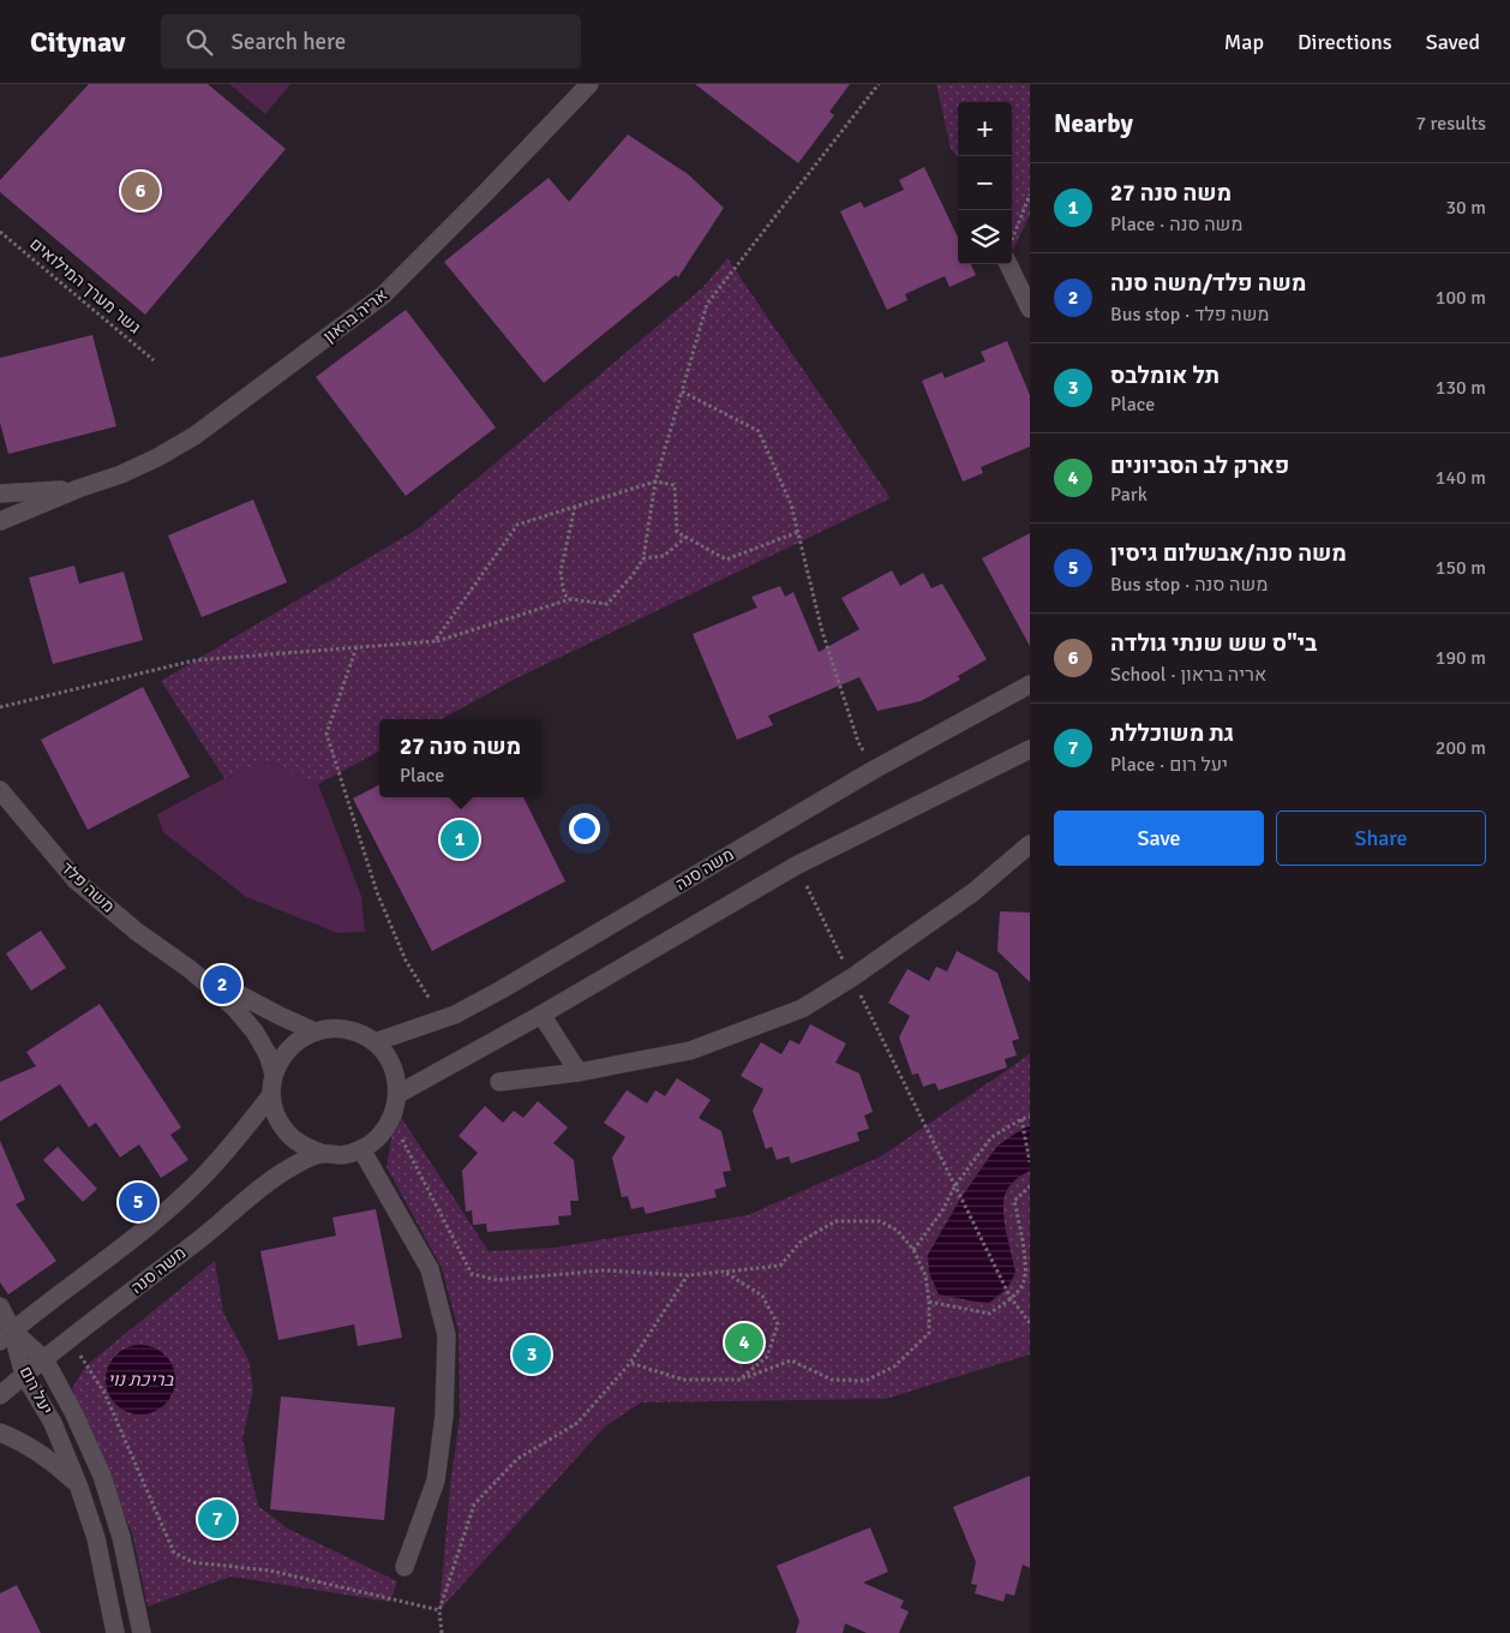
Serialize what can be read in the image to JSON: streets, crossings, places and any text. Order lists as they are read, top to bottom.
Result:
{
  "streets": {
    "street": [
      "אריה בראון",
      "משה סנה",
      "משה פלד",
      "יעל רום"
    ],
    "path": ["גשר מערך המילואים"]
  },
  "crossings": [
    ["משה סנה", "משה פלד"],
    ["משה סנה", "יעל רום"]
  ],
  "water": ["בריכת נוי"],
  "page": {
    "header": "Citynav",
    "search": "Search here",
    "nav": ["Map", "Directions", "Saved"],
    "heading": ["Nearby", "7 results"],
    "map_buttons": ["+", "−"],
    "list": [
      {
        "mark": "1",
        "name": "משה סנה 27",
        "note": "Place · משה סנה",
        "value": "30 m"
      },
      {
        "mark": "2",
        "name": "משה פלד/משה סנה",
        "note": "Bus stop · משה פלד",
        "value": "100 m"
      },
      {
        "mark": "3",
        "name": "תל אומלבס",
        "note": "Place",
        "value": "130 m"
      },
      {
        "mark": "4",
        "name": "פארק לב הסביונים",
        "note": "Park",
        "value": "140 m"
      },
      {
        "mark": "5",
        "name": "משה סנה/אבשלום גיסין",
        "note": "Bus stop · משה סנה",
        "value": "150 m"
      },
      {
        "mark": "6",
        "name": "בי\"ס שש שנתי גולדה",
        "note": "School · אריה בראון",
        "value": "190 m"
      },
      {
        "mark": "7",
        "name": "גת משוכללת",
        "note": "Place · יעל רום",
        "value": "200 m"
      }
    ],
    "pins": [
      "6",
      "1",
      "2",
      "5",
      "4",
      "3",
      "7"
    ],
    "popup": ["משה סנה 27", "Place"],
    "buttons": ["Save", "Share"]
  }
}
